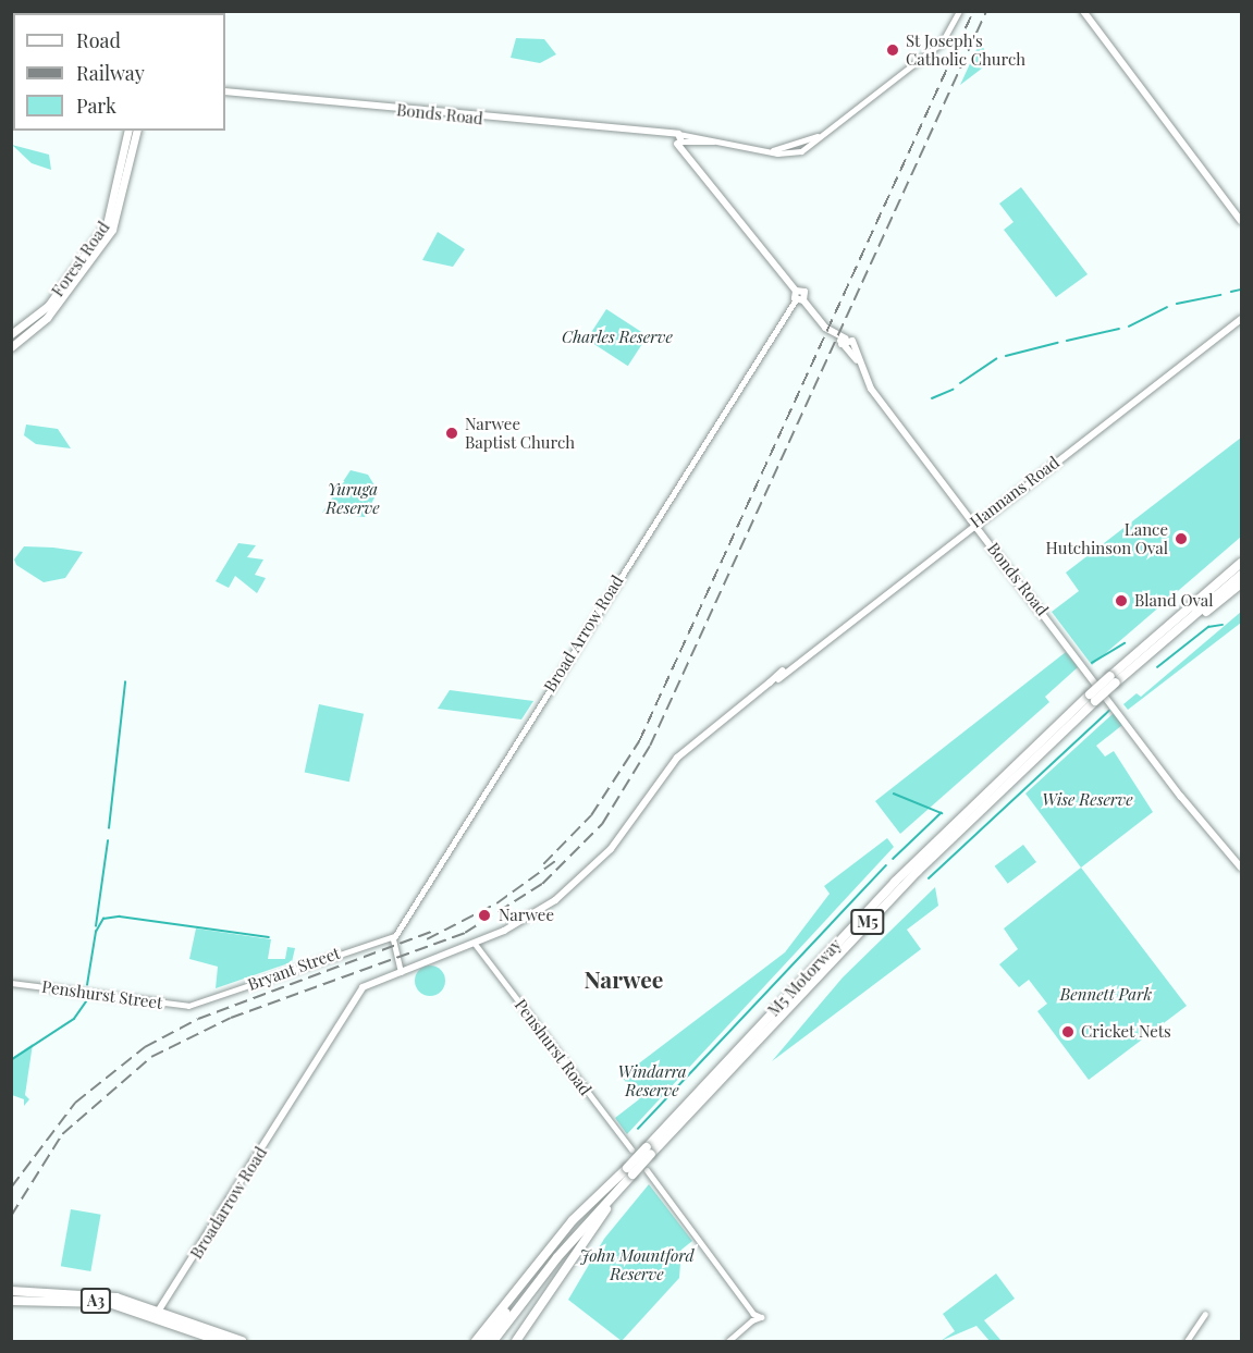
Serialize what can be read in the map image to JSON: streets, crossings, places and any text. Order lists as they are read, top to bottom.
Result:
{
  "streets": {
    "highway": ["M5", "M5 Motorway", "A3"],
    "main road": [
      "Bonds Road",
      "Forest Road",
      "Hannans Road",
      "Broadarrow Road"
    ],
    "street": [
      "Broad Arrow Road",
      "Bryant Street",
      "Penshurst Street",
      "Penshurst Road"
    ]
  },
  "crossings": [
    ["Bonds Road", "Hannans Road"],
    ["Bonds Road", "Broad Arrow Road"],
    ["Hannans Road", "Penshurst Road"],
    ["Broad Arrow Road", "Bryant Street"],
    ["M5", "M5 Motorway"],
    ["Bryant Street", "Penshurst Street"],
    ["Broadarrow Road", "A3"]
  ],
  "districts": ["Narwee"],
  "parks": [
    "Charles Reserve",
    "Yuruga Reserve",
    "Wise Reserve",
    "Bennett Park",
    "Windarra Reserve",
    "John Mountford Reserve"
  ],
  "places": [
    "St Joseph's Catholic Church",
    "Narwee Baptist Church",
    "Lance Hutchinson Oval",
    "Bland Oval",
    "Narwee",
    "Cricket Nets"
  ],
  "legend": ["Road", "Railway", "Park"]
}
